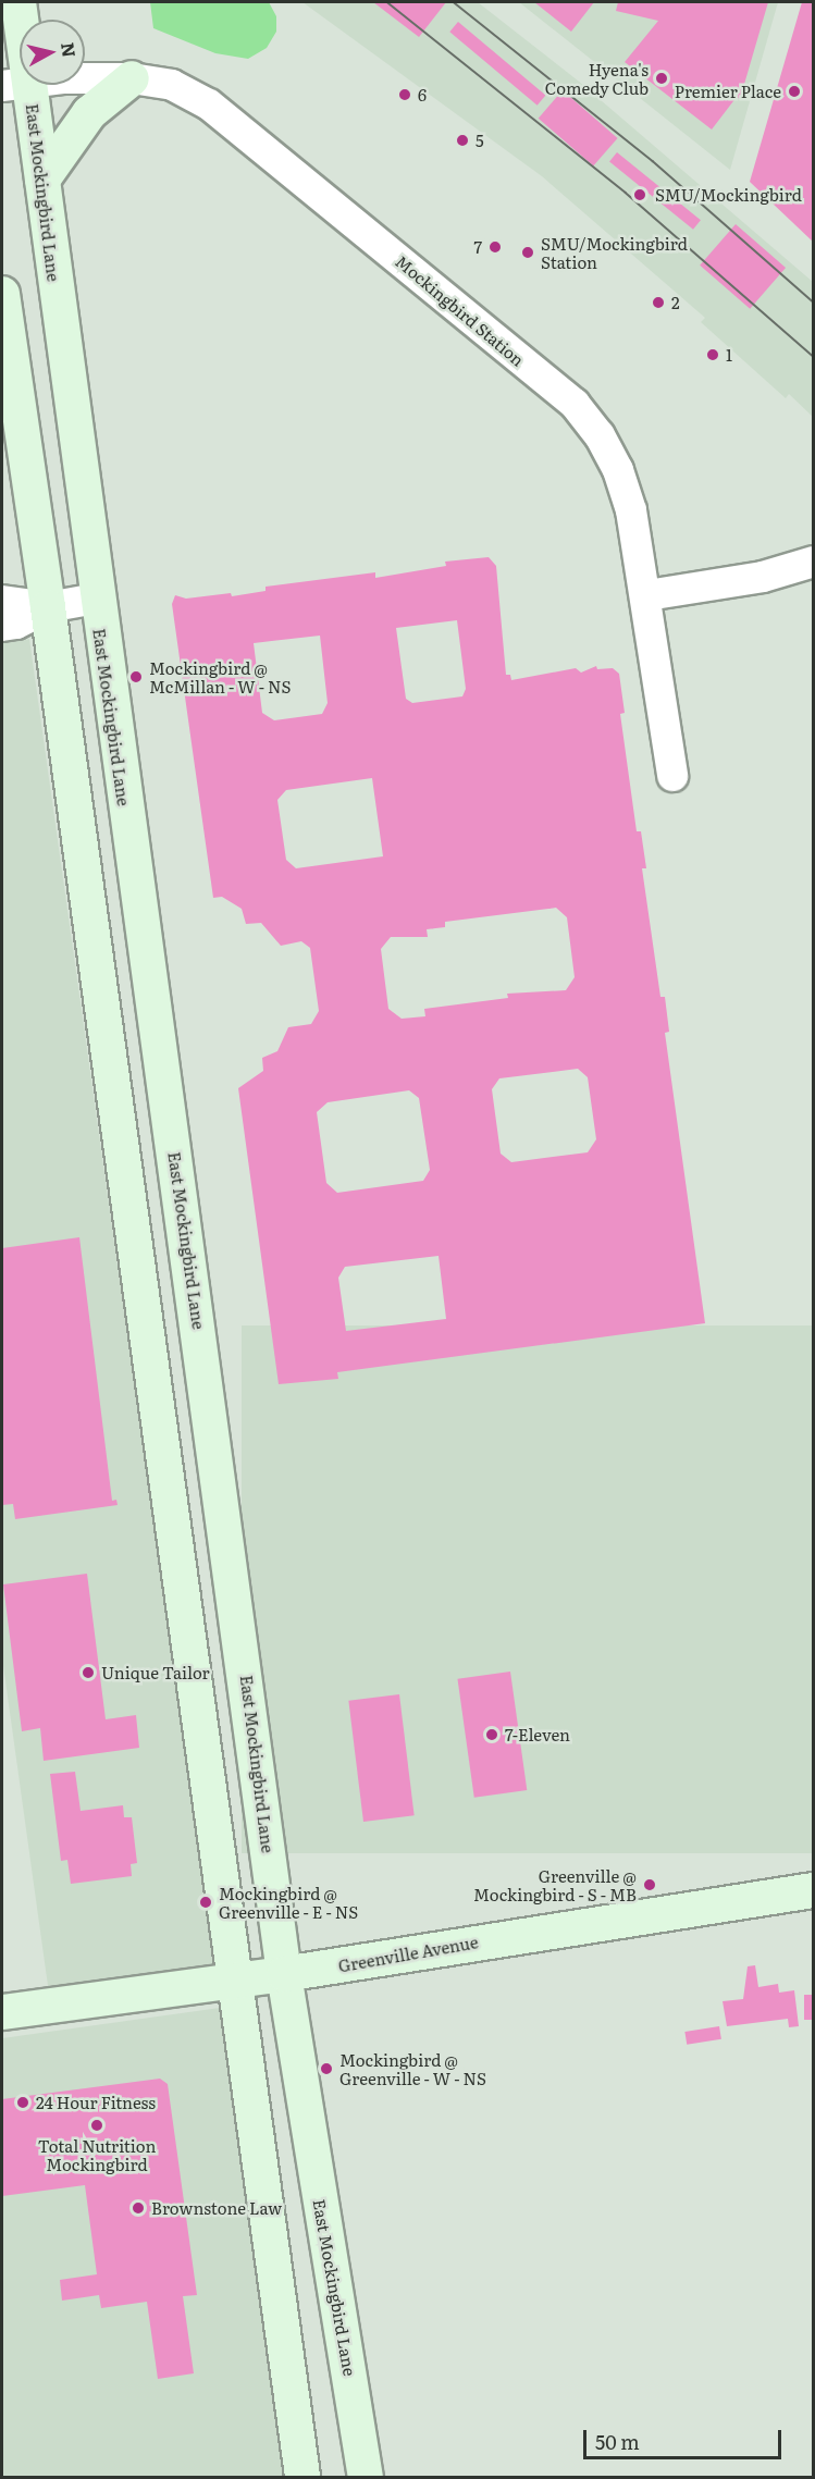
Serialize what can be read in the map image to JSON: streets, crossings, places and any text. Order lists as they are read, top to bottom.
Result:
{
  "streets": {
    "main road": ["East Mockingbird Lane", "Greenville Avenue"],
    "street": ["Mockingbird Station"]
  },
  "crossings": [
    ["East Mockingbird Lane", "Mockingbird Station"],
    ["East Mockingbird Lane", "Greenville Avenue"]
  ],
  "places": [
    "Hyena's Comedy Club",
    "Premier Place",
    "6",
    "5",
    "SMU/Mockingbird",
    "7",
    "SMU/Mockingbird Station",
    "2",
    "1",
    "Mockingbird @ McMillan - W - NS",
    "Unique Tailor",
    "7-Eleven",
    "Greenville @ Mockingbird - S - MB",
    "Mockingbird @ Greenville - E - NS",
    "Mockingbird @ Greenville - W - NS",
    "24 Hour Fitness",
    "Total Nutrition Mockingbird",
    "Brownstone Law"
  ],
  "scale_bar": "50 m",
  "north": "right"
}
